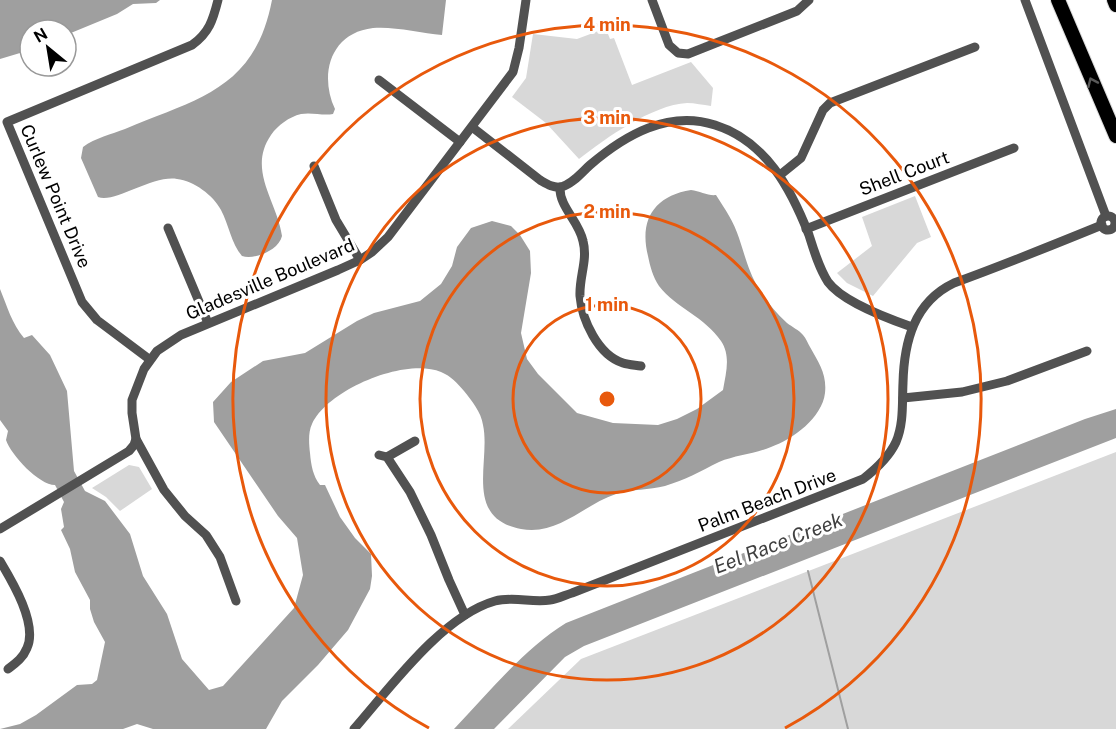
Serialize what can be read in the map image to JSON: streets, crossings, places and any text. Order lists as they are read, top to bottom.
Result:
{
  "streets": {
    "street": [
      "Shell Court",
      "Curlew Point Drive",
      "Gladesville Boulevard",
      "Palm Beach Drive"
    ]
  },
  "crossings": [
    ["Curlew Point Drive", "Gladesville Boulevard"]
  ],
  "water": ["Eel Race Creek"],
  "north": "top left",
  "rings": [
    "4 min",
    "3 min",
    "2 min",
    "1 min"
  ]
}
